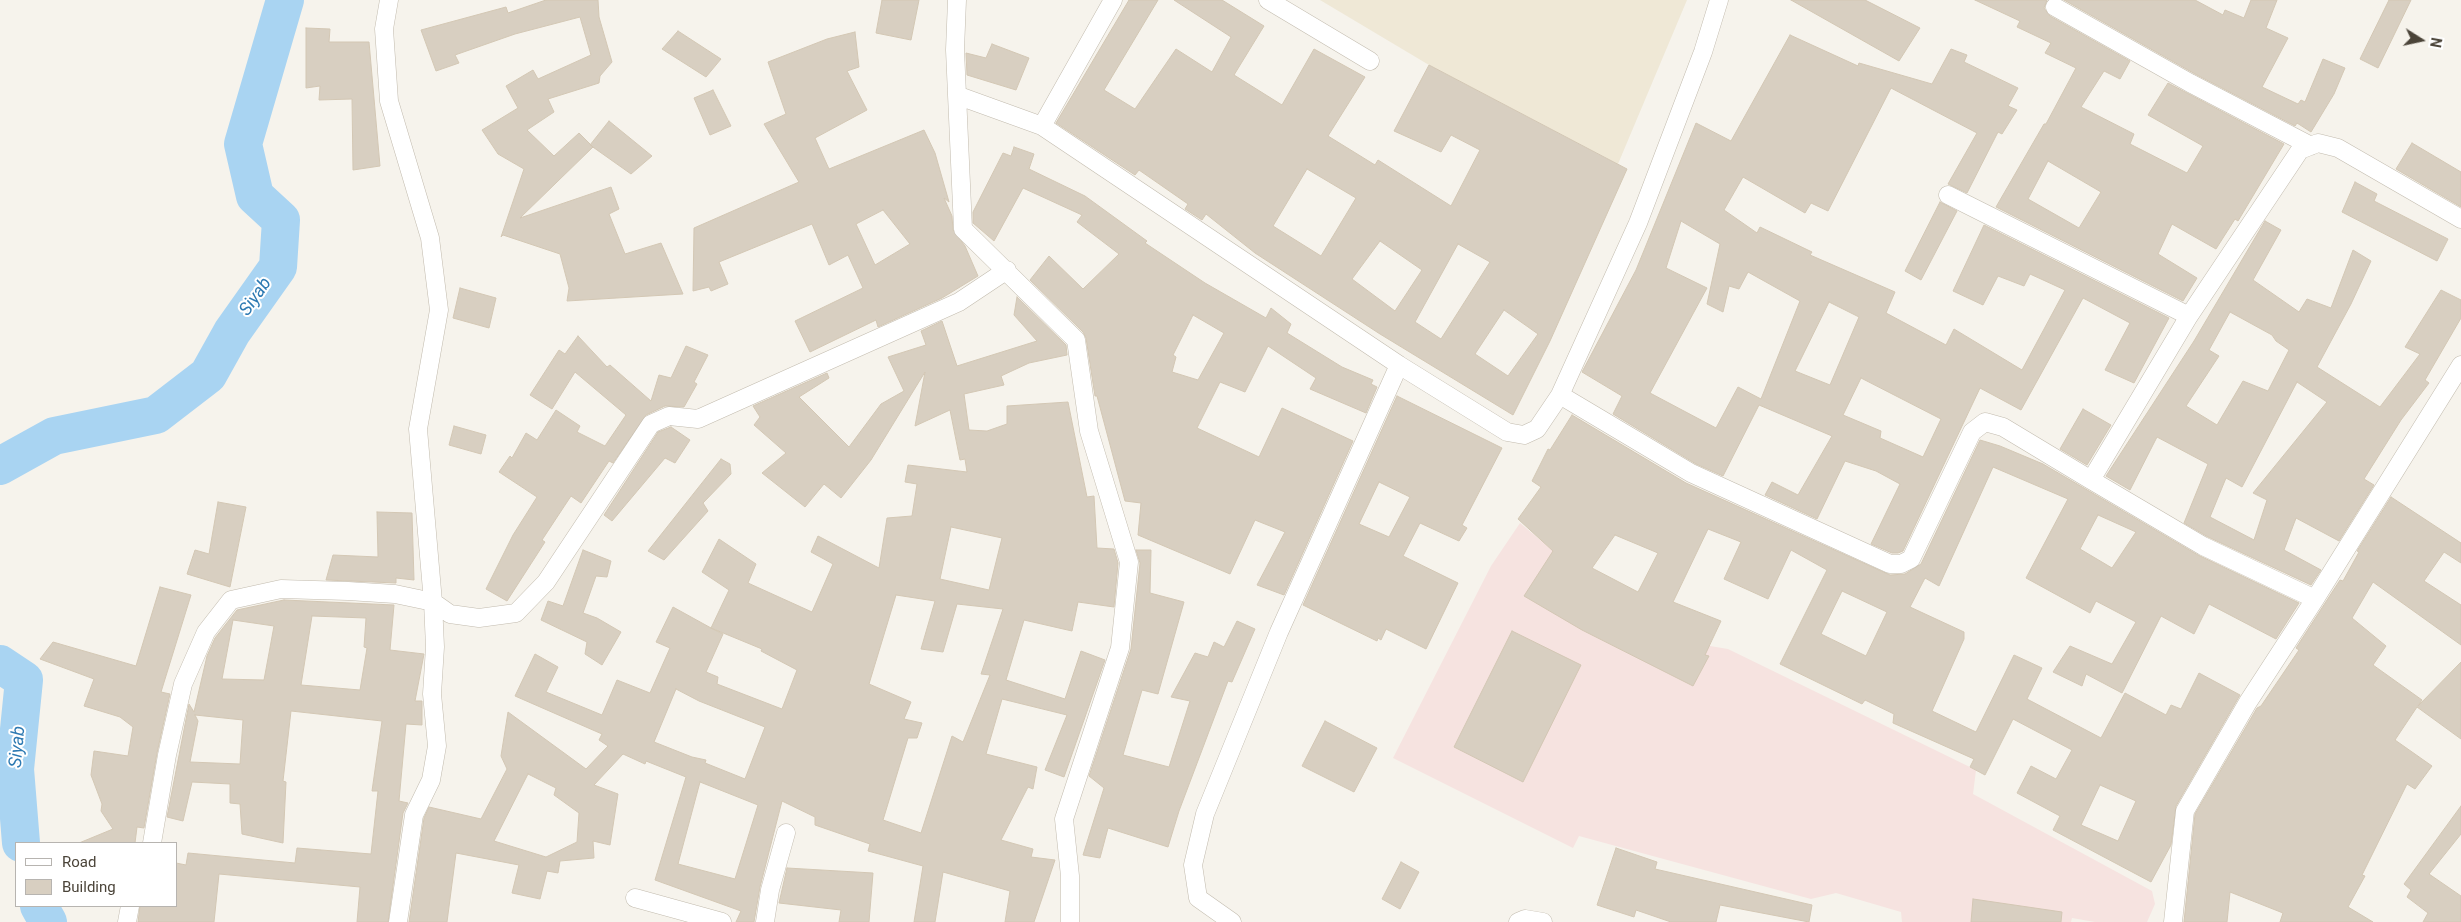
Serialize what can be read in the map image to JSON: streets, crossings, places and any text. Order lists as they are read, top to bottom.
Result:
{
  "water": ["Siyab"],
  "legend": ["Road", "Building"],
  "north": "right"
}
